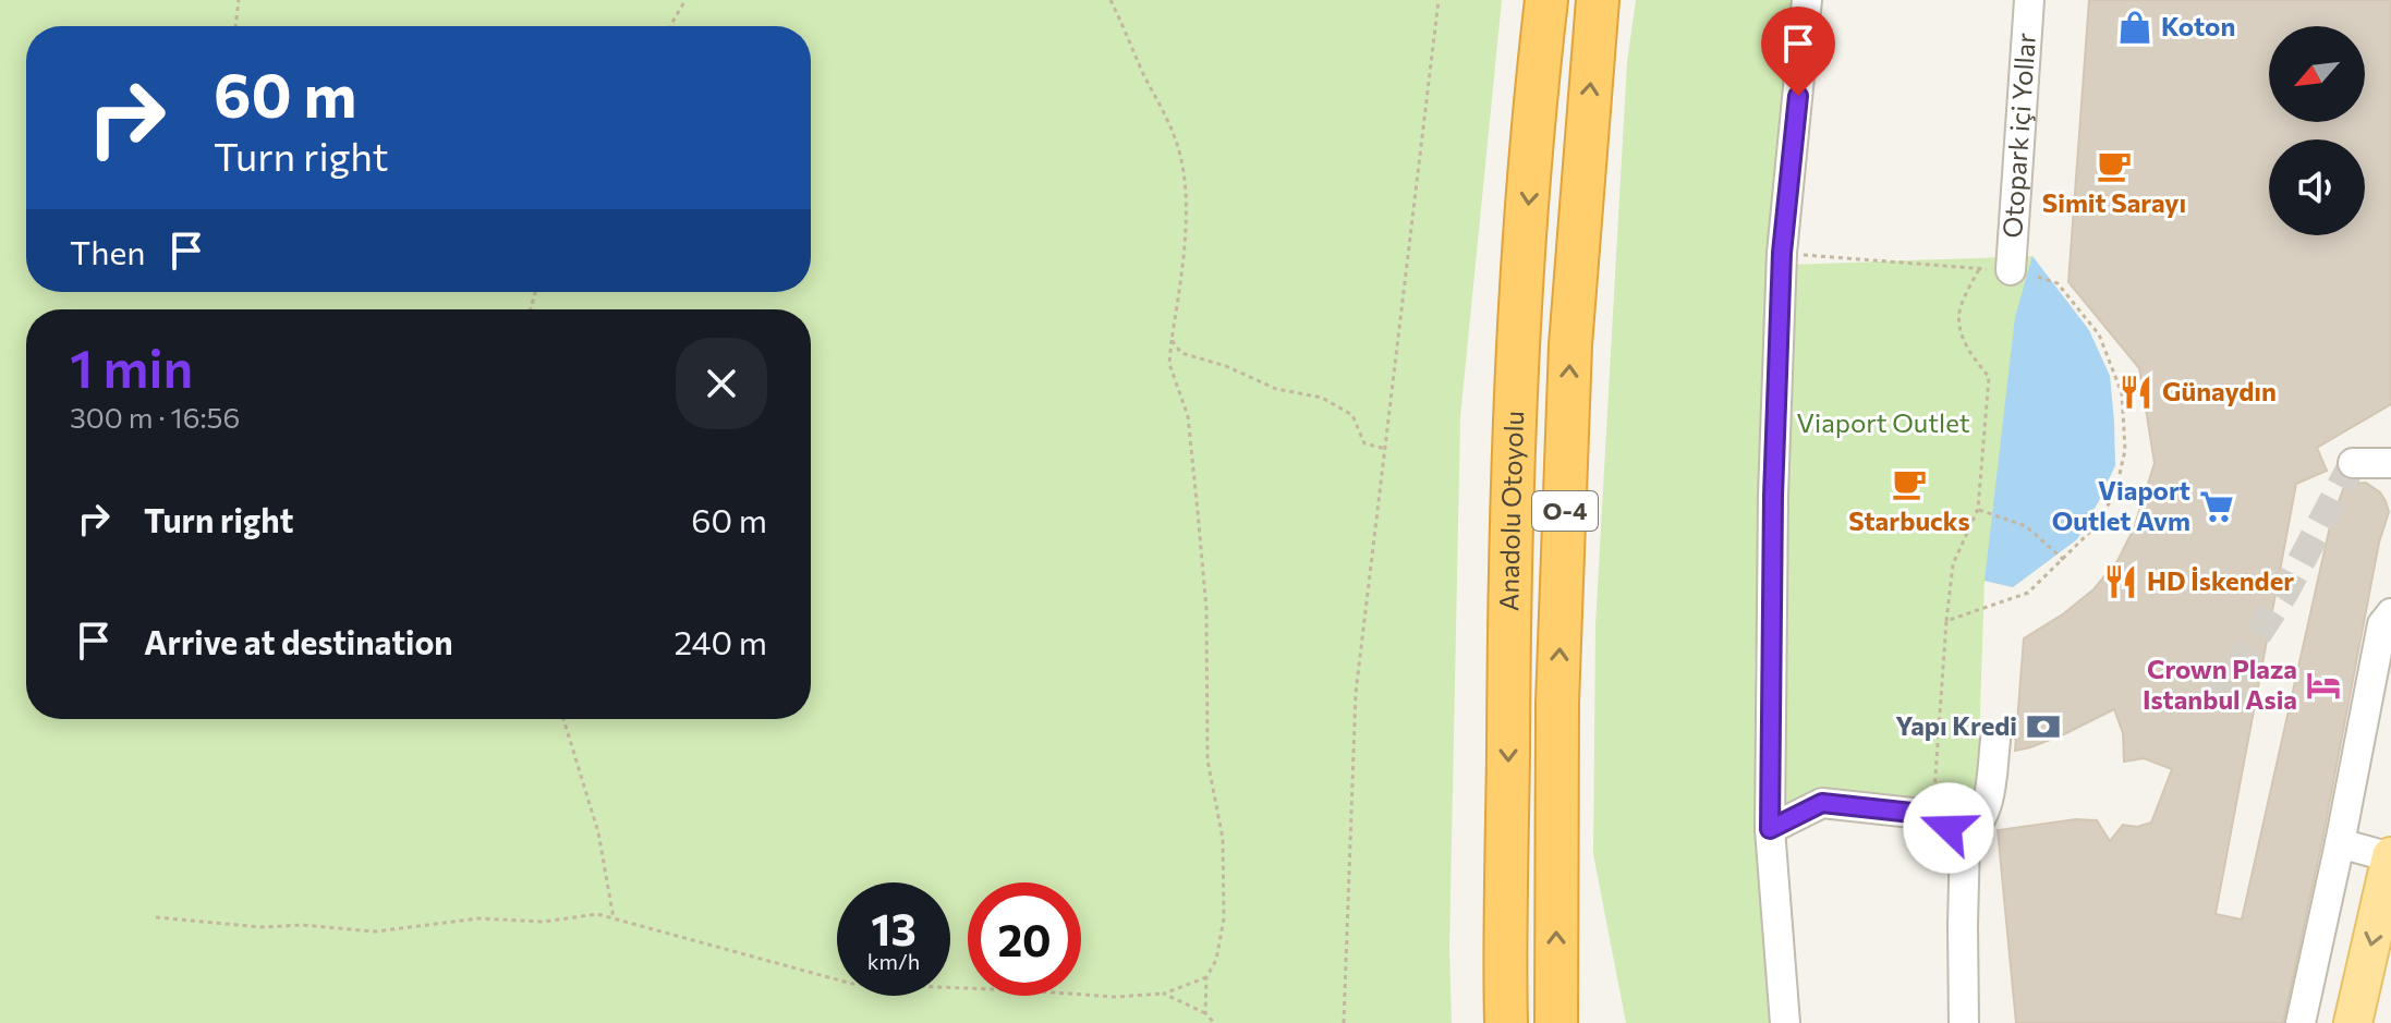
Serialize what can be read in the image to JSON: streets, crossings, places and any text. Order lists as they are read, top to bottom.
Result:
{
  "streets": {
    "highway": ["Anadolu Otoyolu", "O-4"],
    "lane": ["Otopark içi Yollar"]
  },
  "parks": ["Viaport Outlet"],
  "places": {
    "shop": ["Koton"],
    "cafe": ["Simit Sarayı", "Starbucks"],
    "restaurant": ["Günaydın", "HD İskender"],
    "supermarket": ["Viaport Outlet Avm"],
    "hotel": ["Crown Plaza Istanbul Asia"],
    "bank": ["Yapı Kredi"]
  },
  "north": "bottom left",
  "page": {
    "turn": ["60 m", "Turn right"],
    "then": "Then",
    "heading": ["1 min", "300 m · 16:56"],
    "list": [
      {
        "name": "Turn right",
        "value": "60 m"
      },
      {
        "name": "Arrive at destination",
        "value": "240 m"
      }
    ],
    "speed": "13 km/h",
    "limit": "20"
  }
}
